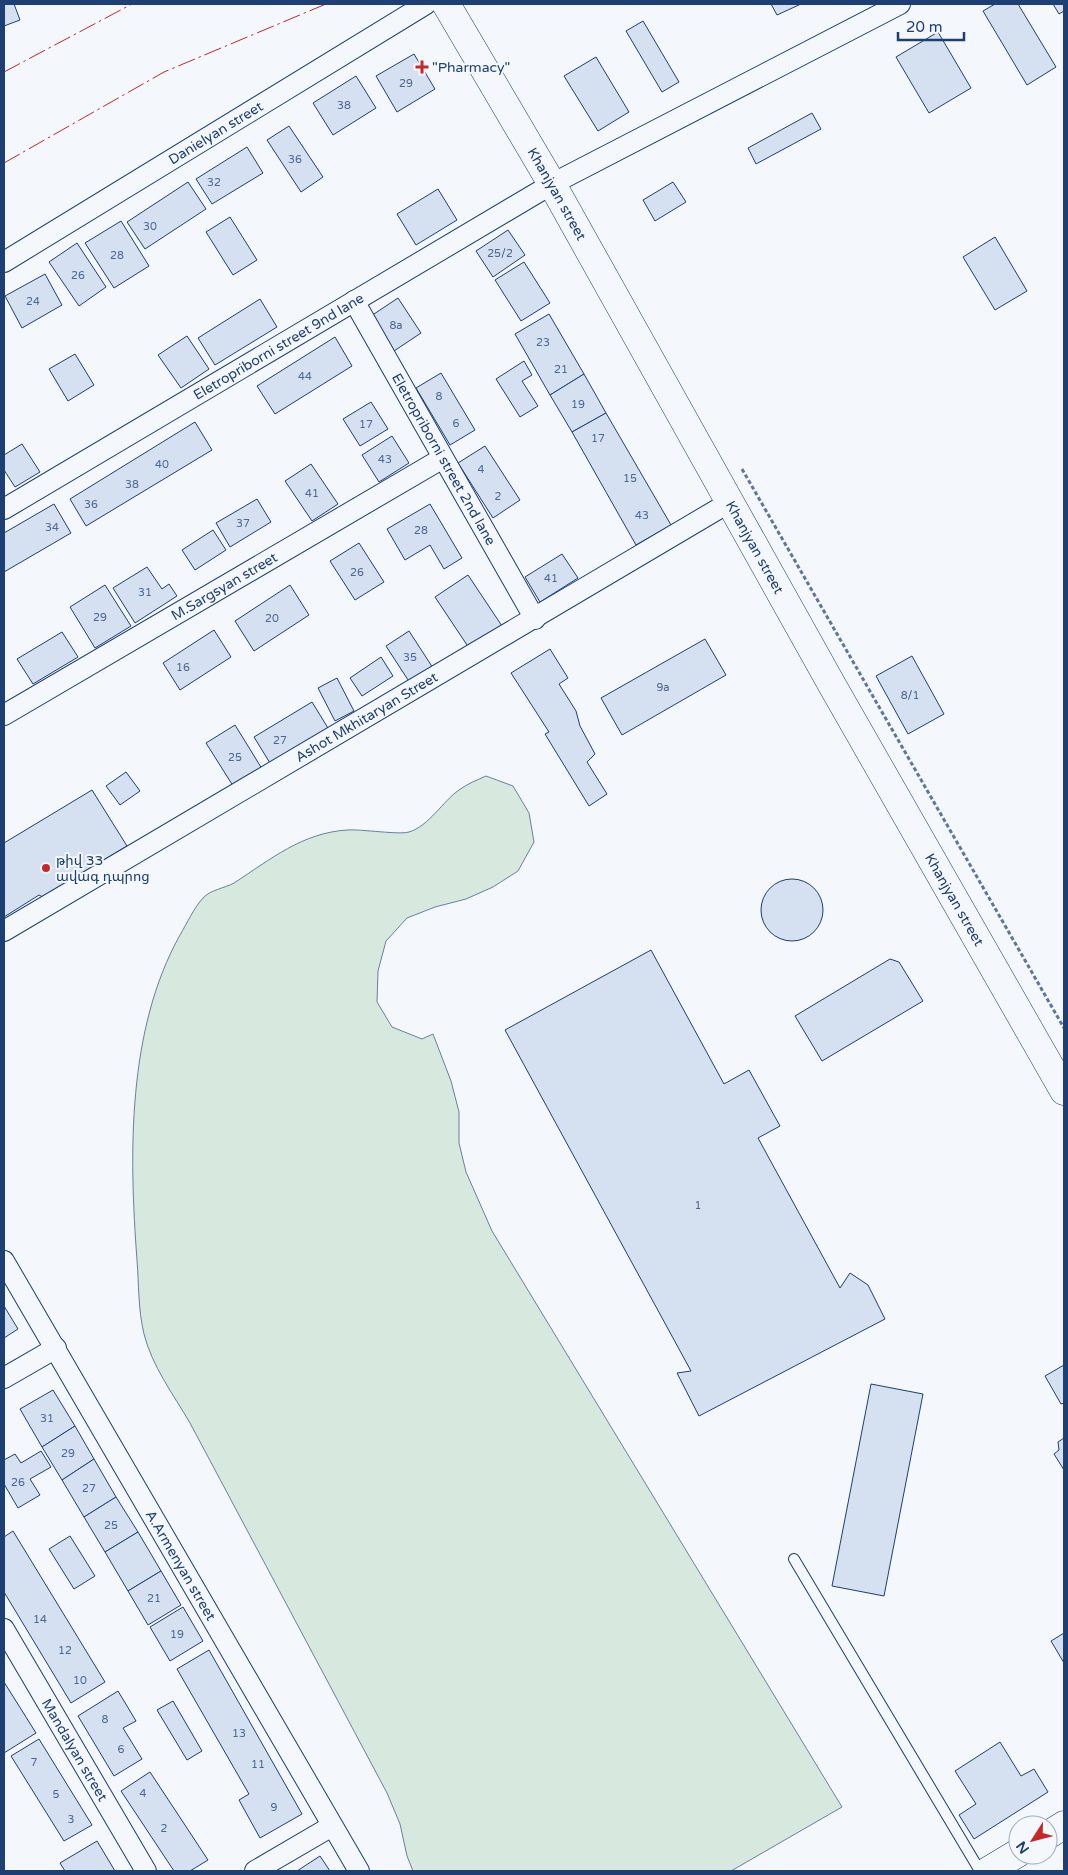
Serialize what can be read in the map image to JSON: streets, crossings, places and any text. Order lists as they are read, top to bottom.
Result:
{
  "streets": {
    "main road": ["Khanjyan street"],
    "street": [
      "Danielyan street",
      "Eletropriborni street 9nd lane",
      "Eletropriborni street 2nd lane",
      "M.Sargsyan street",
      "Ashot Mkhitaryan Street",
      "A.Armenyan street",
      "Mandalyan street"
    ]
  },
  "crossings": [
    ["Khanjyan street", "Eletropriborni street 9nd lane"],
    ["Khanjyan street", "Ashot Mkhitaryan Street"],
    ["Eletropriborni street 9nd lane", "Eletropriborni street 2nd lane"],
    ["Eletropriborni street 2nd lane", "M.Sargsyan street"],
    ["Eletropriborni street 2nd lane", "Ashot Mkhitaryan Street"]
  ],
  "places": {
    "health": ["\"Pharmacy\""],
    "other": ["թիվ 33 ավագ դպրոց"]
  },
  "house_numbers": [
    "29",
    "38",
    "36",
    "32",
    "30",
    "25/2",
    "28",
    "26",
    "24",
    "8a",
    "23",
    "21",
    "44",
    "8",
    "19",
    "6",
    "17",
    "17",
    "43",
    "40",
    "4",
    "15",
    "38",
    "41",
    "2",
    "36",
    "43",
    "37",
    "34",
    "28",
    "26",
    "41",
    "31",
    "29",
    "20",
    "35",
    "16",
    "9a",
    "8/1",
    "27",
    "25",
    "1",
    "31",
    "29",
    "26",
    "27",
    "25",
    "21",
    "14",
    "19",
    "12",
    "10",
    "8",
    "13",
    "6",
    "7",
    "11",
    "4",
    "5",
    "9",
    "3",
    "2"
  ],
  "scale_bar": "20 m",
  "north": "bottom left"
}
